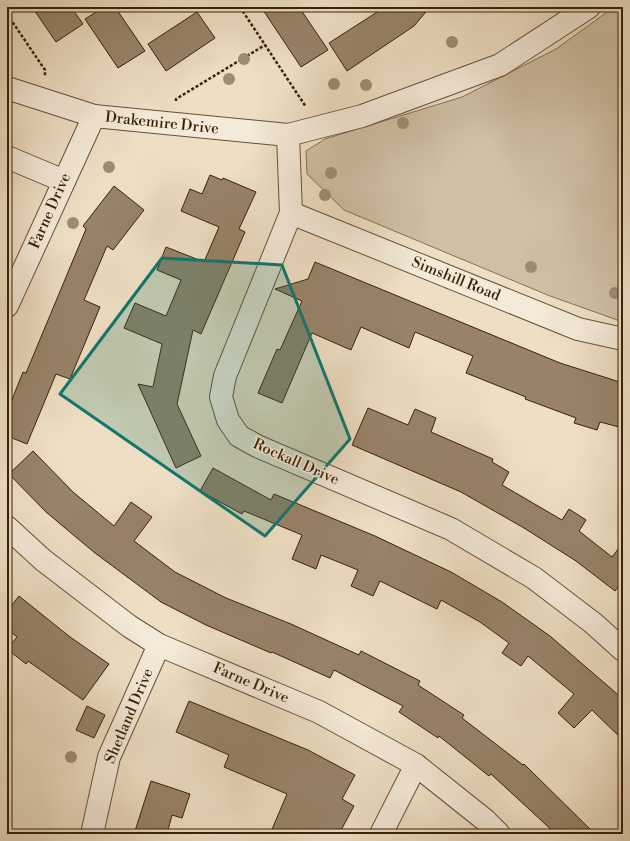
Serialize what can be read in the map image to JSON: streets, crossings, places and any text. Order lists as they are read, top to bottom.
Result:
{
  "streets": {
    "street": [
      "Drakemire Drive",
      "Farne Drive",
      "Simshill Road",
      "Rockall Drive",
      "Shetland Drive"
    ]
  },
  "crossings": [
    ["Drakemire Drive", "Farne Drive"],
    ["Drakemire Drive", "Rockall Drive"],
    ["Farne Drive", "Shetland Drive"],
    ["Simshill Road", "Rockall Drive"]
  ]
}
